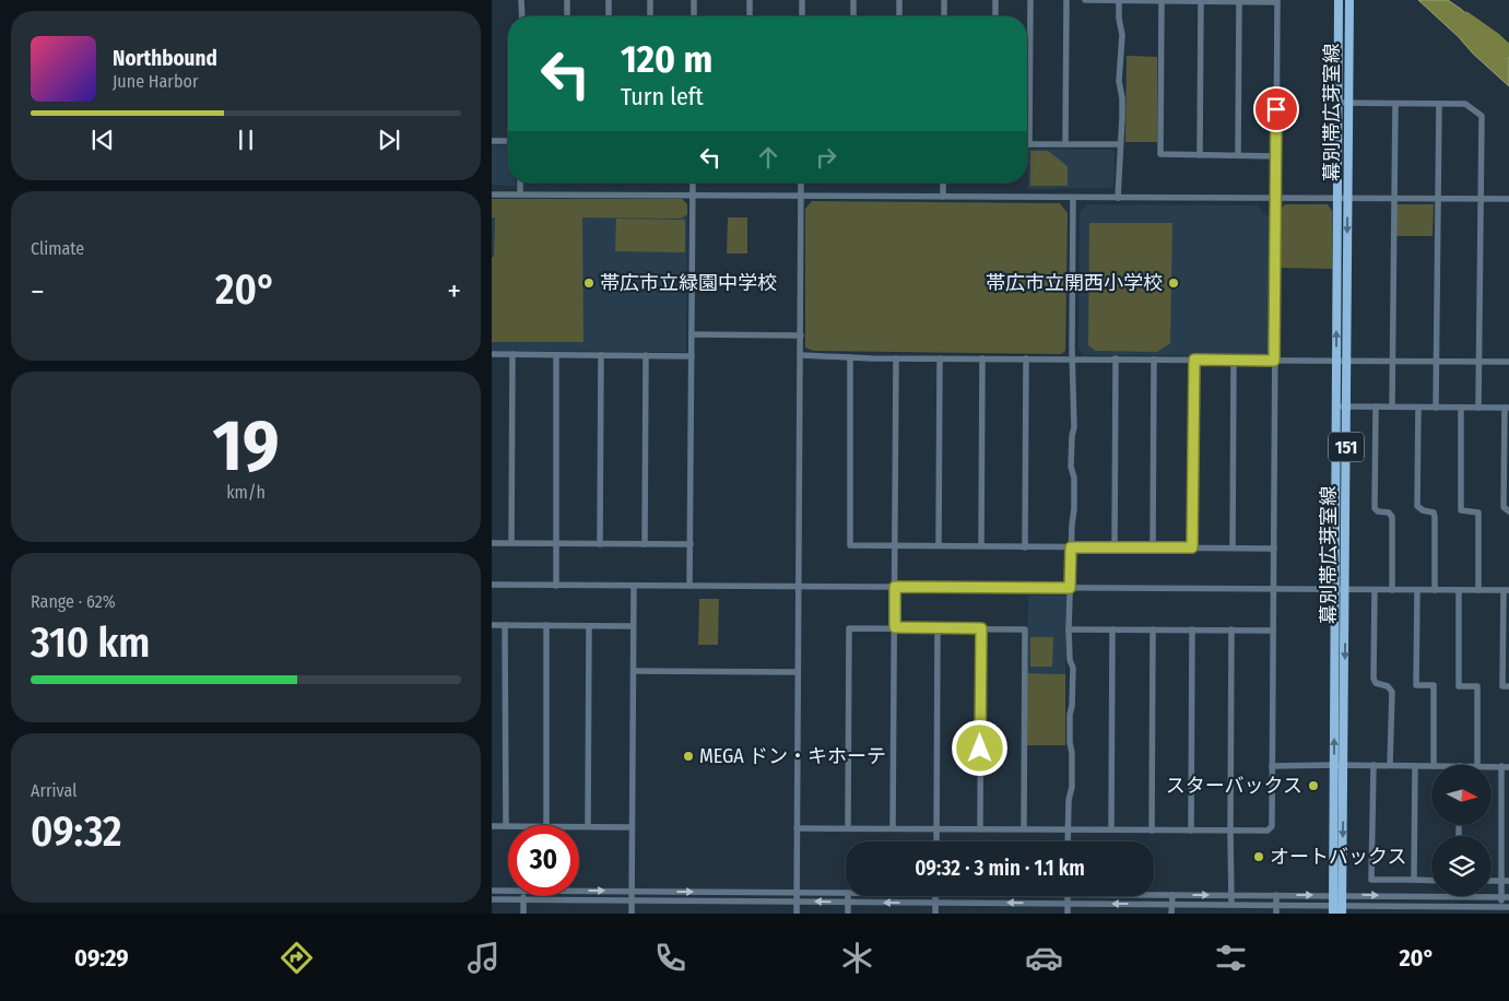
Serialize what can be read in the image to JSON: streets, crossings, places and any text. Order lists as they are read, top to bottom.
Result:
{
  "streets": {
    "main road": ["幕別帯広芽室線", "151"]
  },
  "places": [
    "帯広市立緑園中学校",
    "帯広市立開西小学校",
    "MEGA ドン・キホーテ",
    "スターバックス",
    "オートバックス"
  ],
  "north": "right",
  "page": {
    "turn": ["120 m", "Turn left"],
    "song": ["Northbound", "June Harbor"],
    "tile": [
      "Climate",
      ["19", "km/h"],
      ["Range · 62%", "310 km"],
      ["Arrival", "09:32"]
    ],
    "heat": ["−", "20°", "+"],
    "limit": "30",
    "trip": "09:32 · 3 min · 1.1 km",
    "tabs": ["09:29", "20°"]
  }
}
